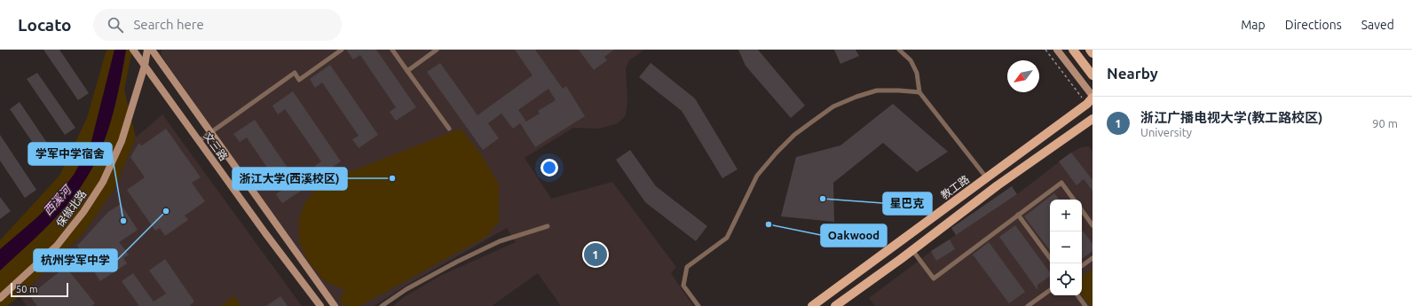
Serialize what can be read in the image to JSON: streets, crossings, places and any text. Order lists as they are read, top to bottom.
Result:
{
  "streets": {
    "main road": ["文三路", "教工路", "保俶北路"]
  },
  "crossings": [
    ["文三路", "保俶北路"]
  ],
  "water": ["西溪河"],
  "places": [
    "浙江大学(西溪校区)",
    "星巴克",
    "杭州学军中学",
    "学军中学宿舍",
    "Oakwood"
  ],
  "scale_bar": "50 m",
  "north": "bottom left",
  "page": {
    "header": "Locato",
    "search": "Search here",
    "nav": ["Map", "Directions", "Saved"],
    "heading": "Nearby",
    "list": [
      {
        "mark": "1",
        "name": "浙江广播电视大学(教工路校区)",
        "note": "University",
        "value": "90 m"
      }
    ],
    "map_buttons": ["+", "−"],
    "pins": "1",
    "scale": "50 m"
  }
}
